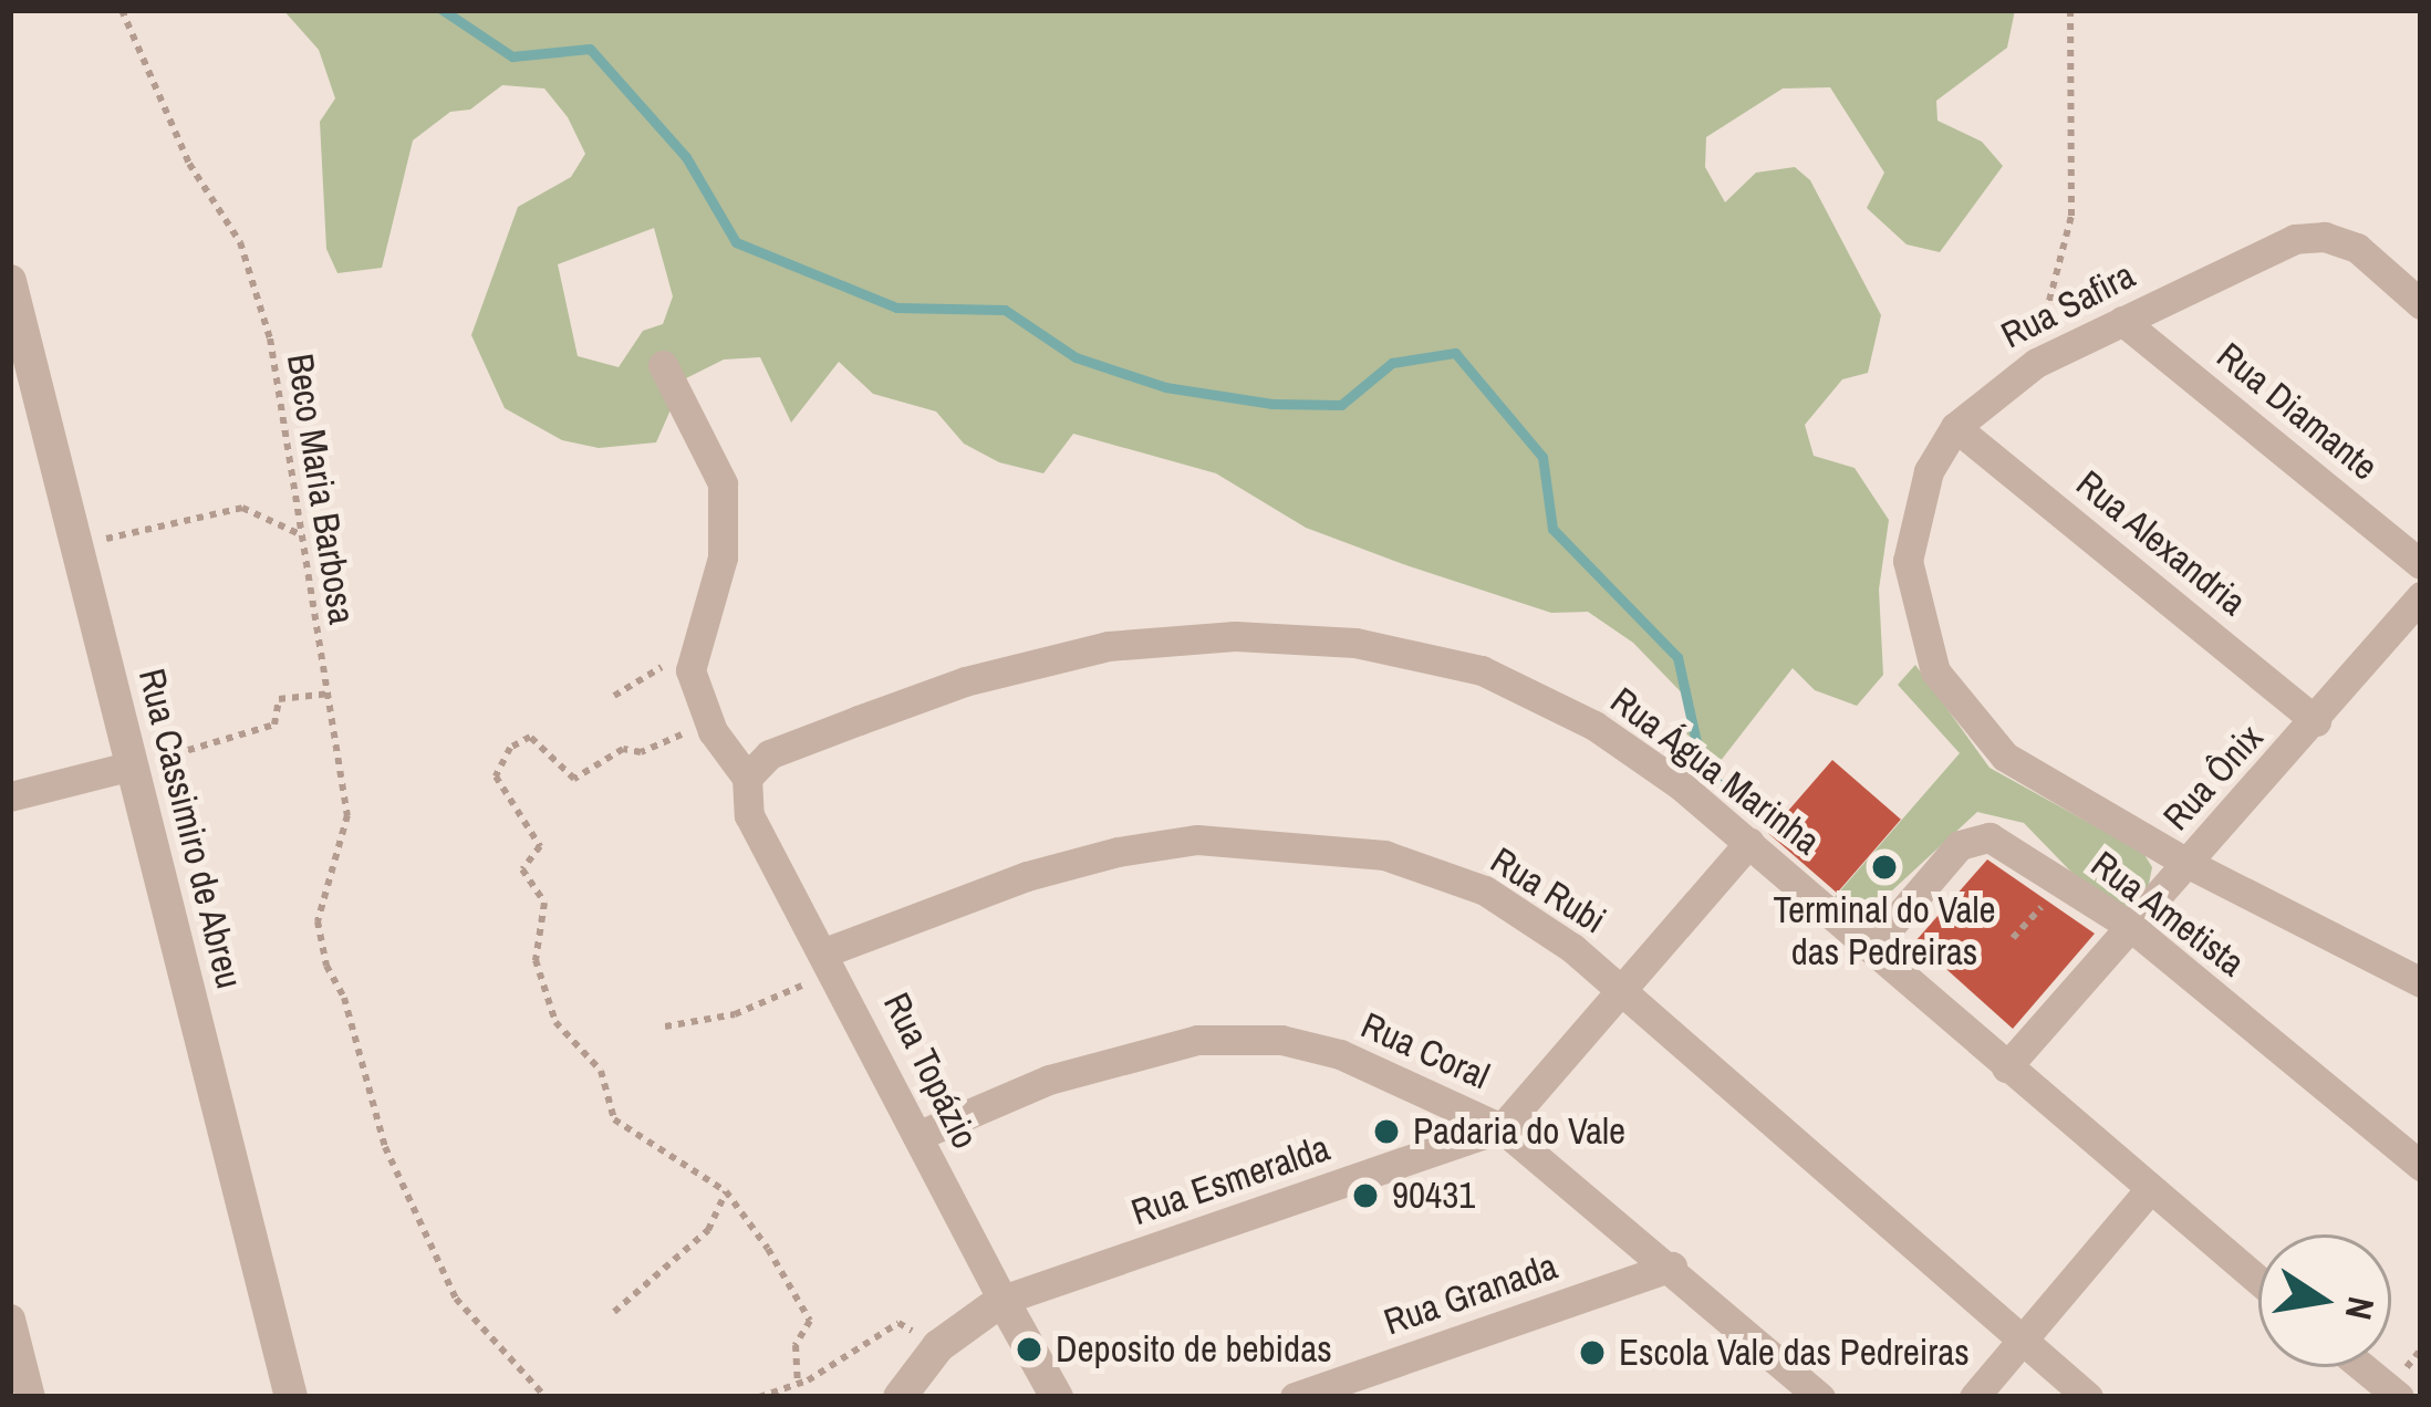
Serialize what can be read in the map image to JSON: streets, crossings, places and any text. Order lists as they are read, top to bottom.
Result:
{
  "streets": {
    "street": [
      "Rua Safira",
      "Rua Diamante",
      "Rua Alexandria",
      "Rua Água Marinha",
      "Rua Ônix",
      "Rua Cassimiro de Abreu",
      "Rua Rubi",
      "Rua Ametista",
      "Rua Coral",
      "Rua Topázio",
      "Rua Esmeralda",
      "Rua Granada"
    ],
    "path": ["Beco Maria Barbosa"]
  },
  "crossings": [
    ["Rua Safira", "Rua Diamante"],
    ["Rua Safira", "Rua Alexandria"],
    ["Rua Safira", "Rua Ônix"],
    ["Rua Alexandria", "Rua Ônix"],
    ["Rua Água Marinha", "Rua Ônix"],
    ["Rua Água Marinha", "Rua Ametista"],
    ["Rua Água Marinha", "Rua Topázio"],
    ["Rua Ônix", "Rua Ametista"],
    ["Rua Rubi", "Rua Topázio"],
    ["Rua Coral", "Rua Topázio"],
    ["Rua Coral", "Rua Esmeralda"],
    ["Rua Coral", "Rua Granada"],
    ["Rua Topázio", "Rua Esmeralda"]
  ],
  "places": [
    "Terminal do Vale das Pedreiras",
    "Padaria do Vale",
    "90431",
    "Deposito de bebidas",
    "Escola Vale das Pedreiras"
  ],
  "north": "right"
}
